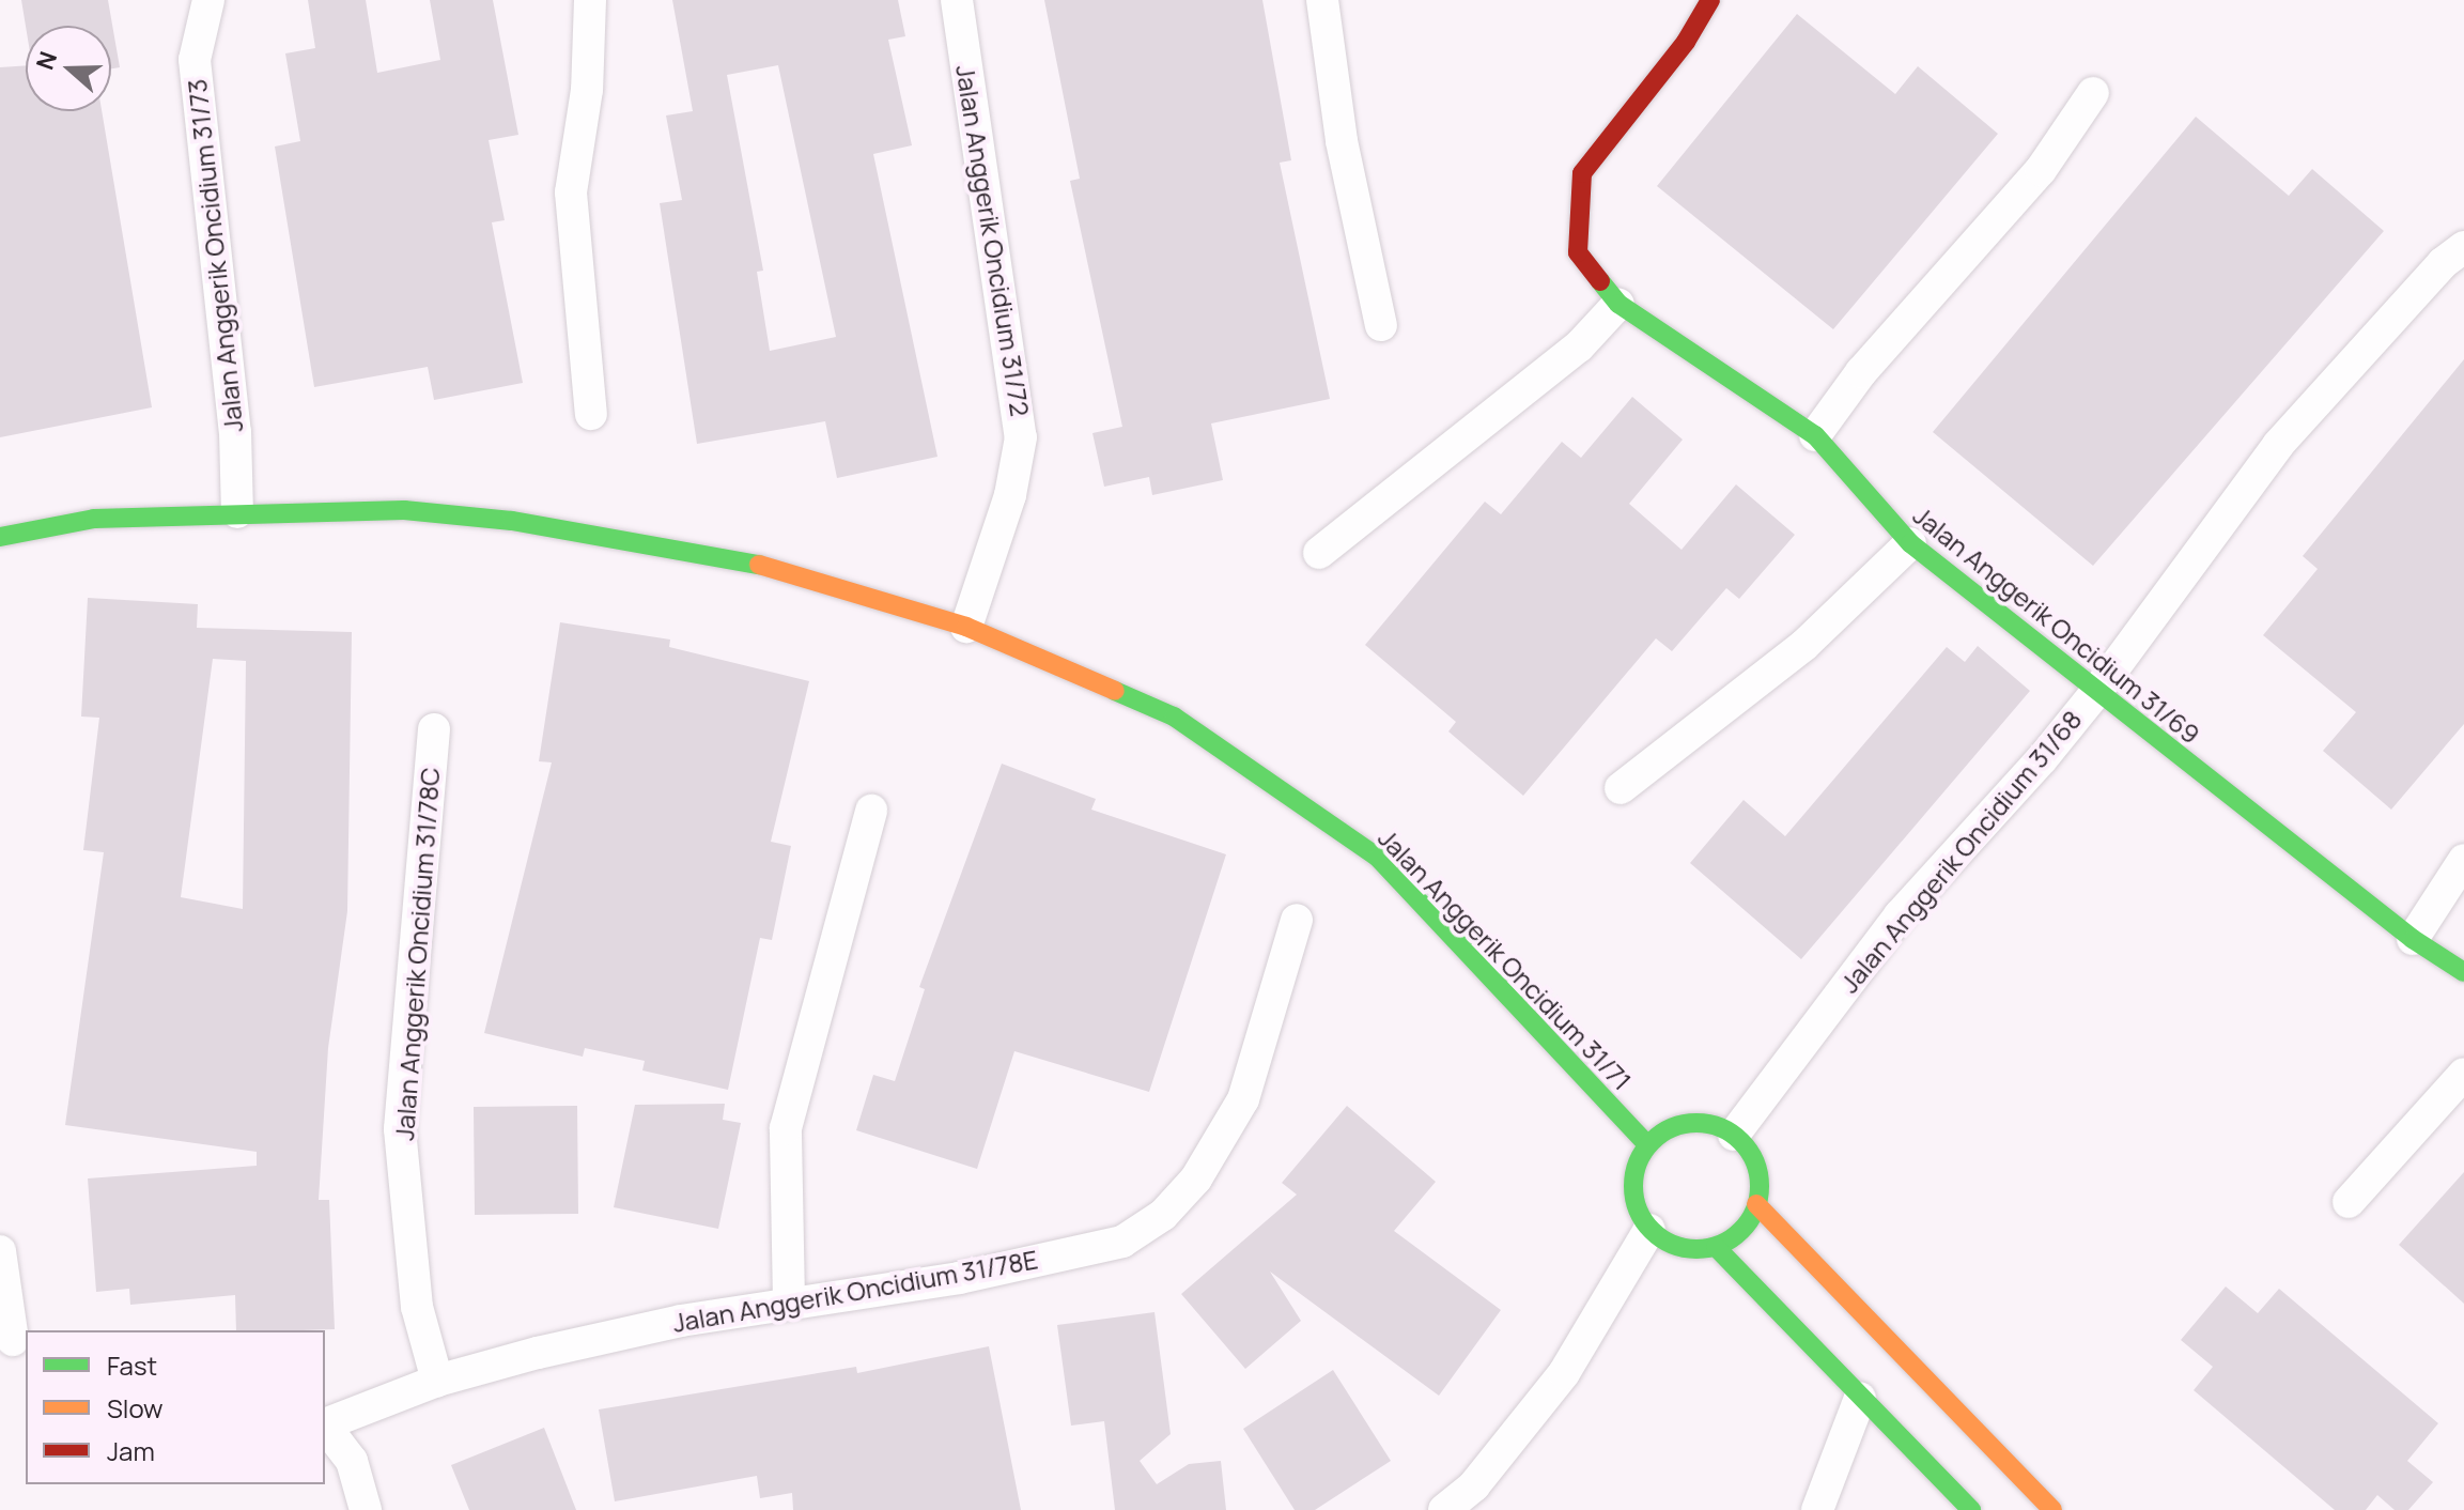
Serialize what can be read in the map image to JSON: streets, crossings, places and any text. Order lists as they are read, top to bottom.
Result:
{
  "streets": {
    "street": [
      "Jalan Anggerik Oncidium 31/72",
      "Jalan Anggerik Oncidium 31/73",
      "Jalan Anggerik Oncidium 31/69",
      "Jalan Anggerik Oncidium 31/68",
      "Jalan Anggerik Oncidium 31/78C",
      "Jalan Anggerik Oncidium 31/71",
      "Jalan Anggerik Oncidium 31/78E"
    ]
  },
  "crossings": [
    ["Jalan Anggerik Oncidium 31/72", "Jalan Anggerik Oncidium 31/71"],
    ["Jalan Anggerik Oncidium 31/73", "Jalan Anggerik Oncidium 31/71"],
    ["Jalan Anggerik Oncidium 31/69", "Jalan Anggerik Oncidium 31/68"],
    ["Jalan Anggerik Oncidium 31/68", "Jalan Anggerik Oncidium 31/71"],
    ["Jalan Anggerik Oncidium 31/78C", "Jalan Anggerik Oncidium 31/78E"]
  ],
  "legend": ["Fast", "Slow", "Jam"],
  "north": "left"
}
